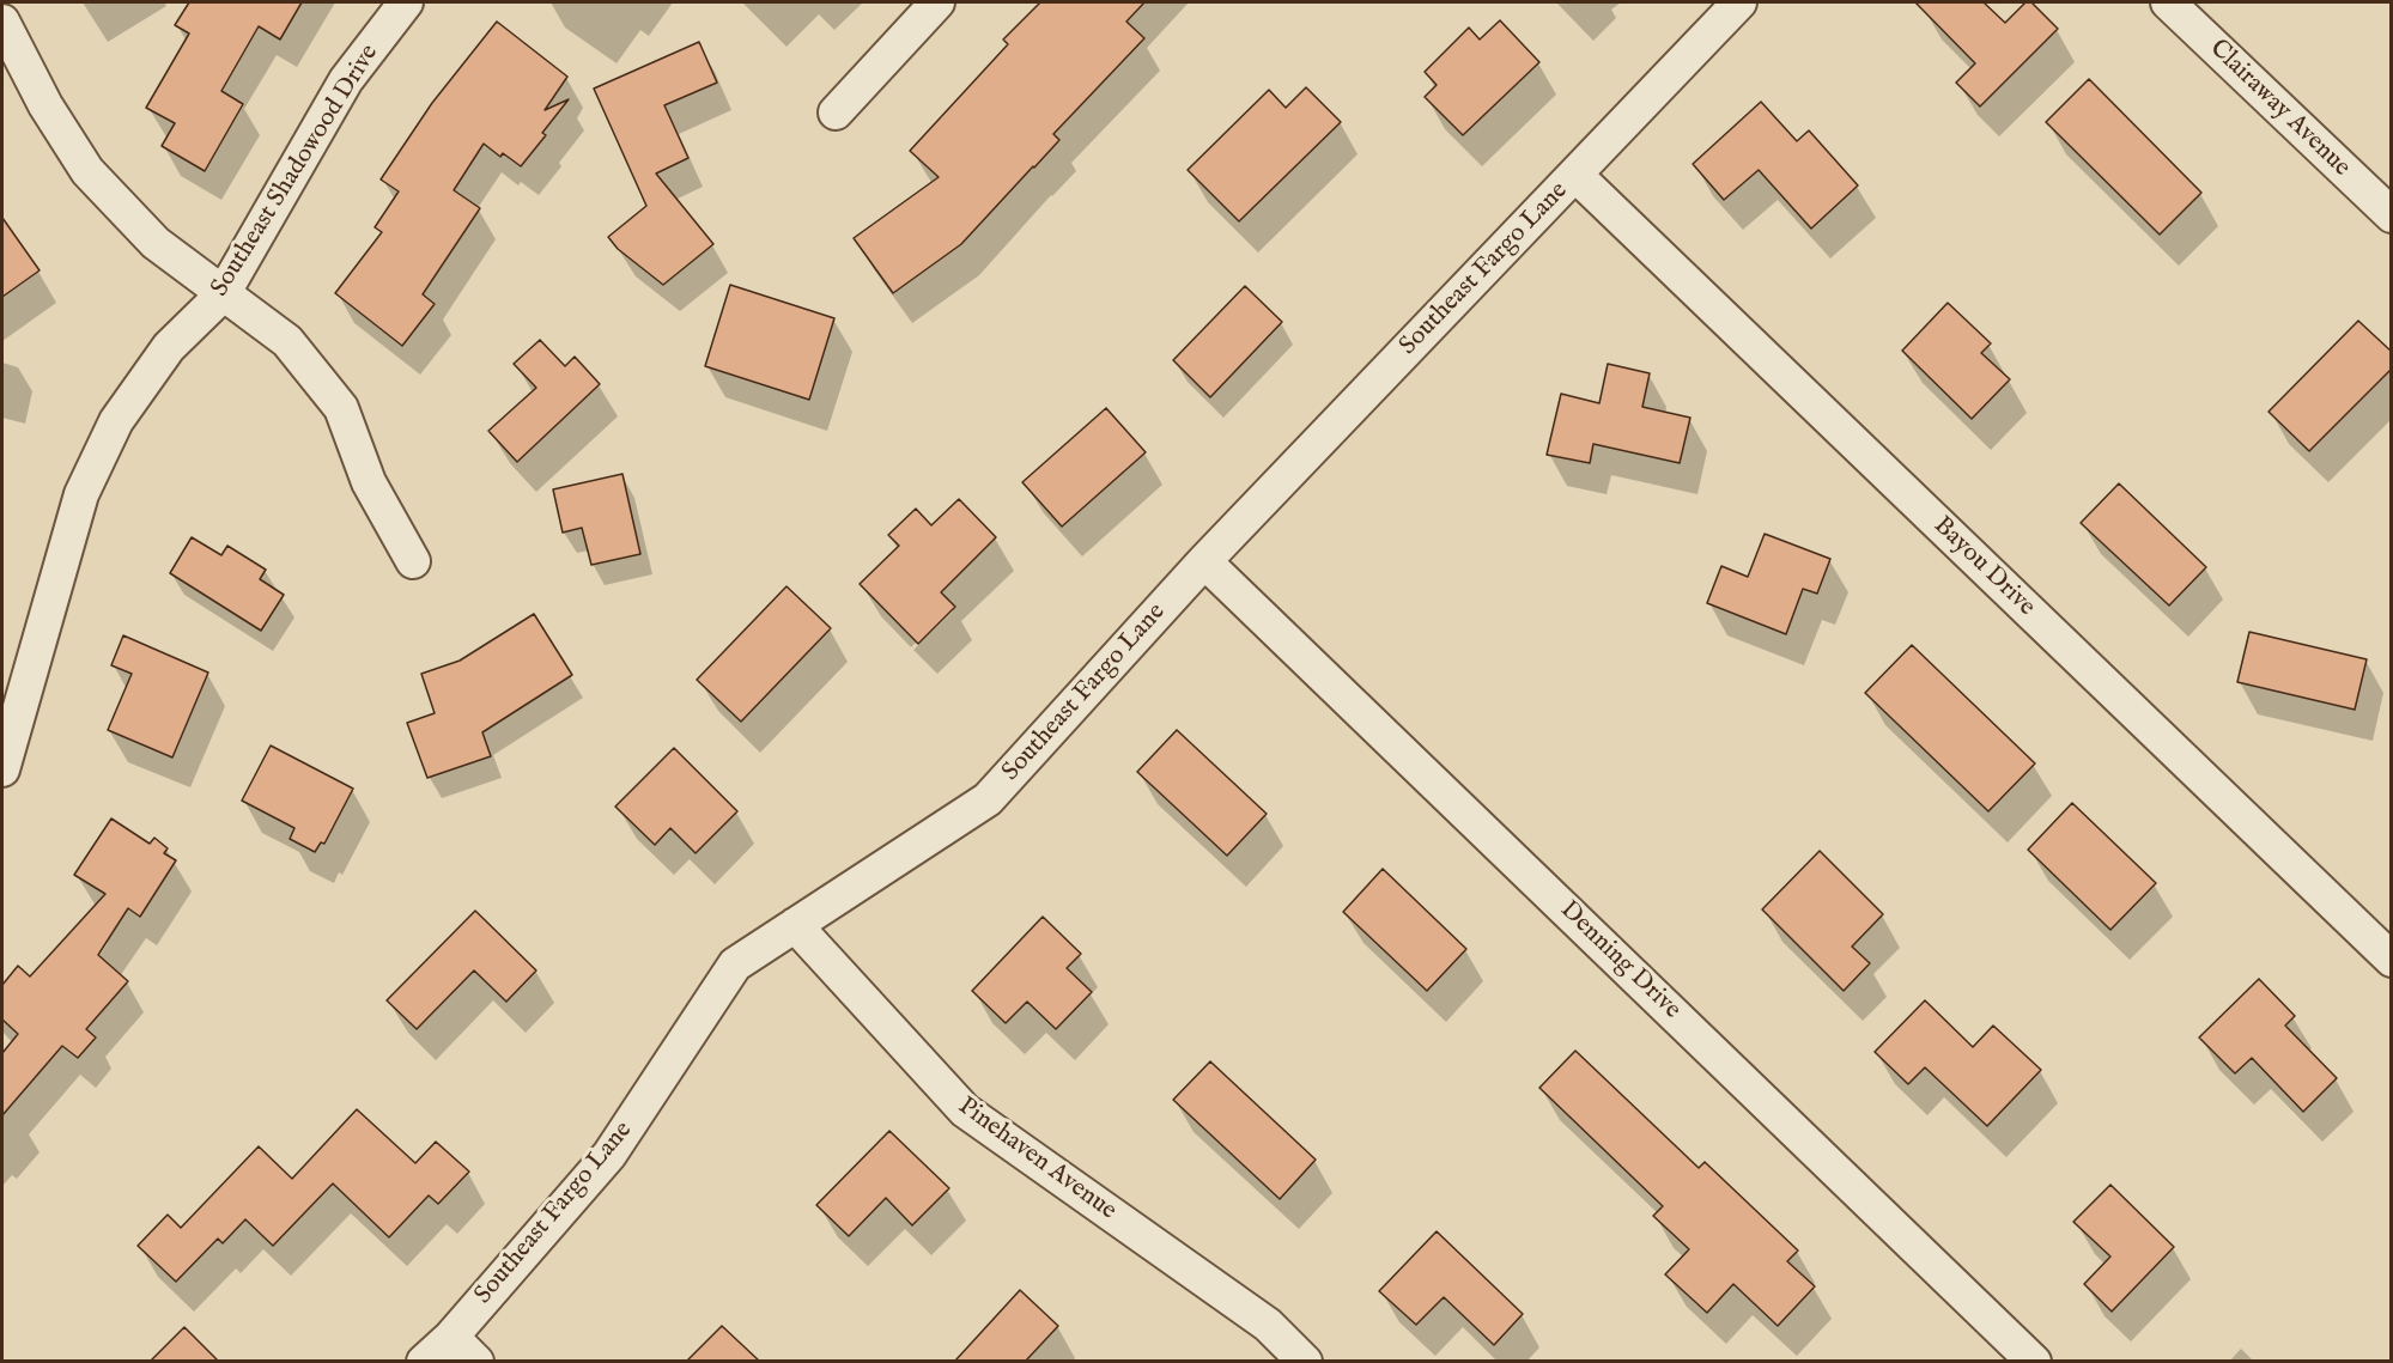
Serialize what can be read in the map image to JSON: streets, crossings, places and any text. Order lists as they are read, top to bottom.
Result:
{
  "streets": {
    "street": [
      "Clairaway Avenue",
      "Southeast Shadowood Drive",
      "Southeast Fargo Lane",
      "Bayou Drive",
      "Denning Drive",
      "Pinehaven Avenue"
    ]
  },
  "crossings": [
    ["Southeast Fargo Lane", "Bayou Drive"],
    ["Southeast Fargo Lane", "Denning Drive"],
    ["Southeast Fargo Lane", "Pinehaven Avenue"]
  ]
}
